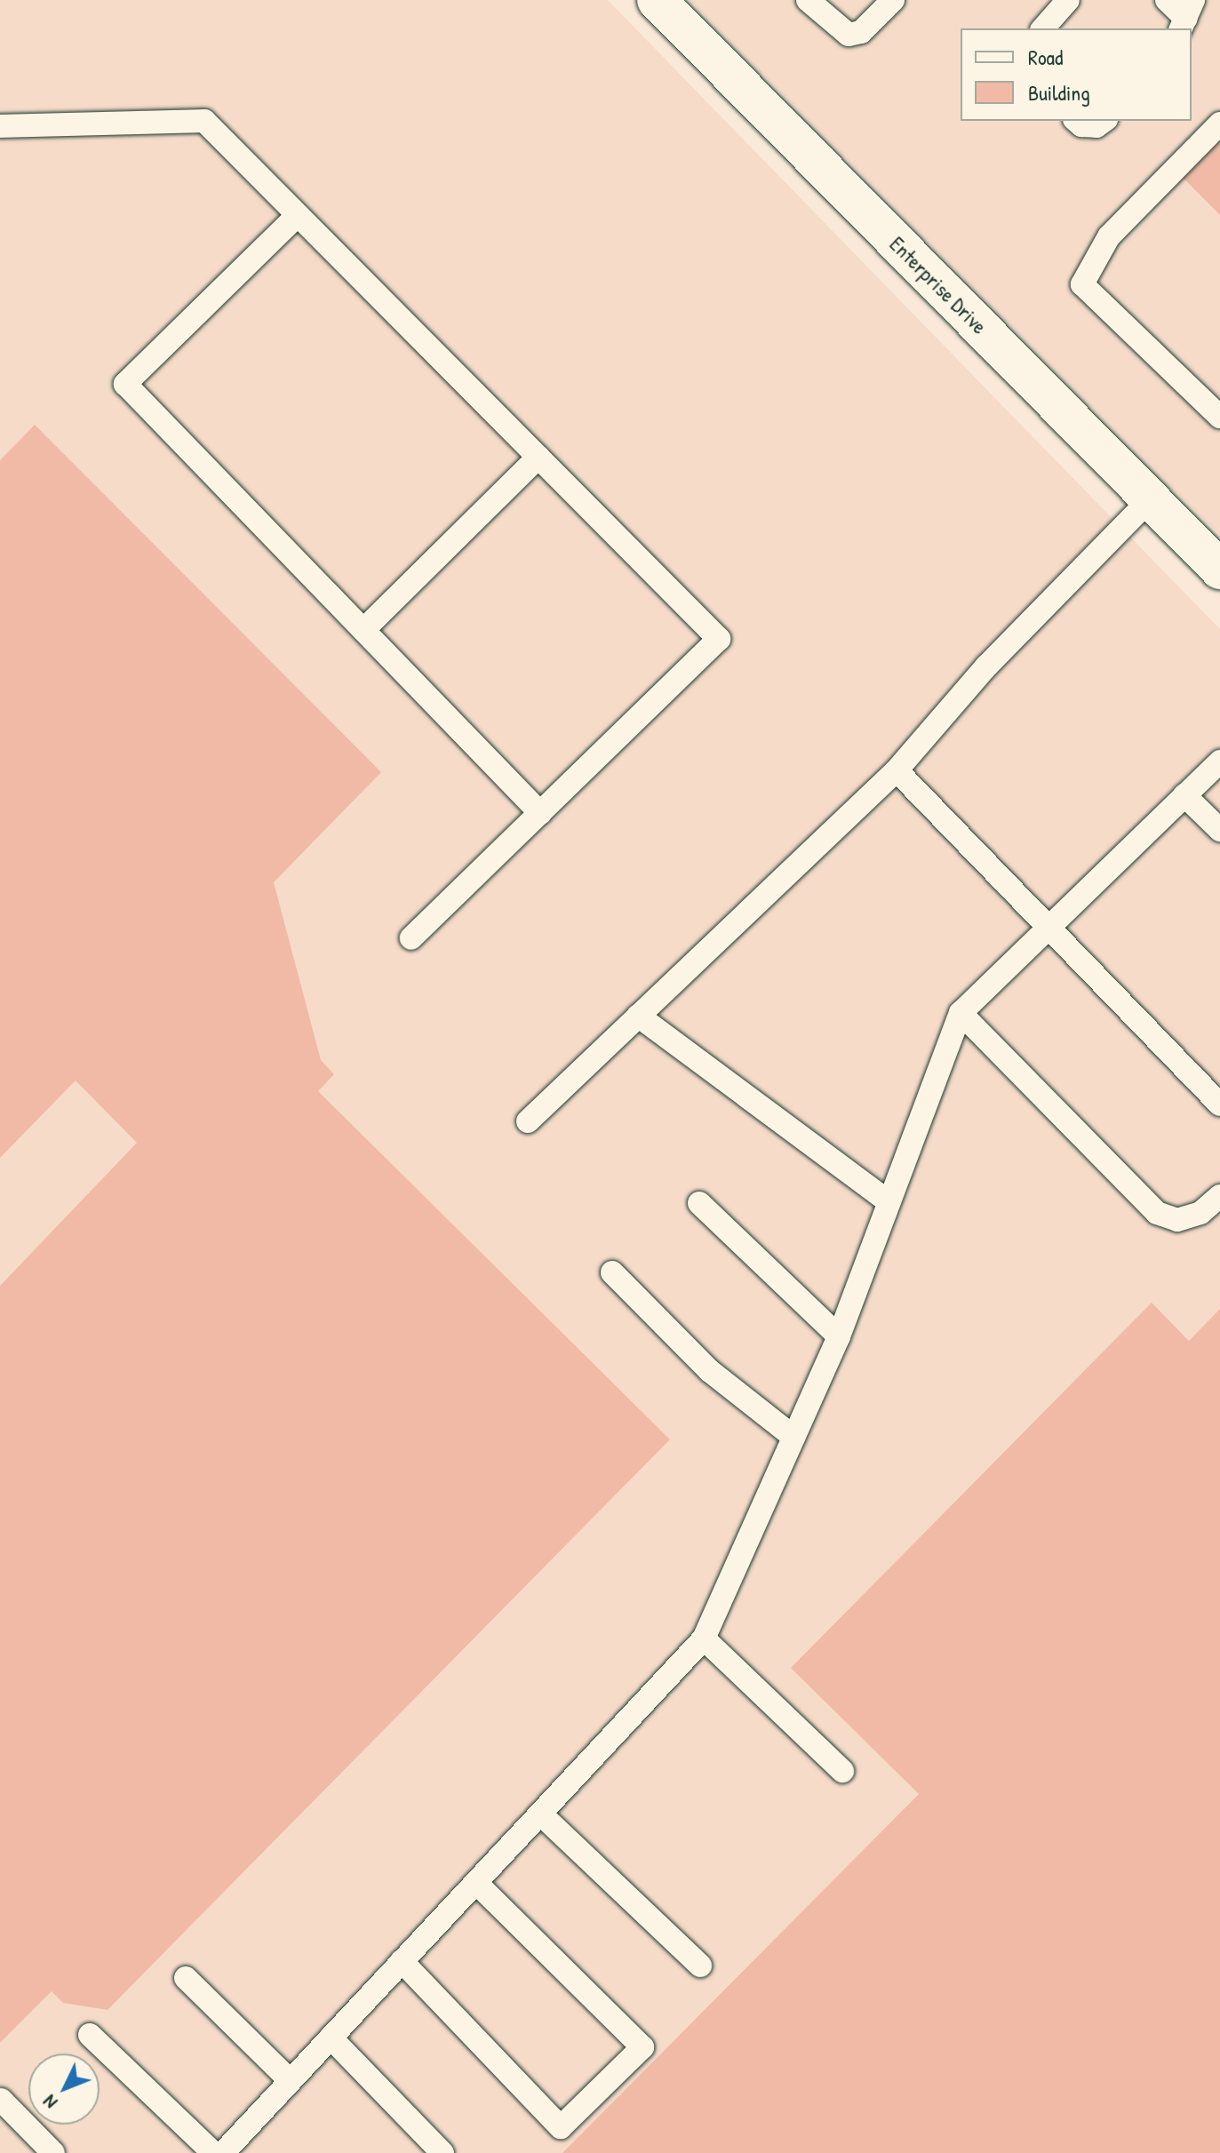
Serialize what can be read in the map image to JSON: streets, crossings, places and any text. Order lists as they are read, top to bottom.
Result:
{
  "streets": {
    "street": ["Enterprise Drive"]
  },
  "legend": ["Road", "Building"],
  "north": "bottom left"
}
